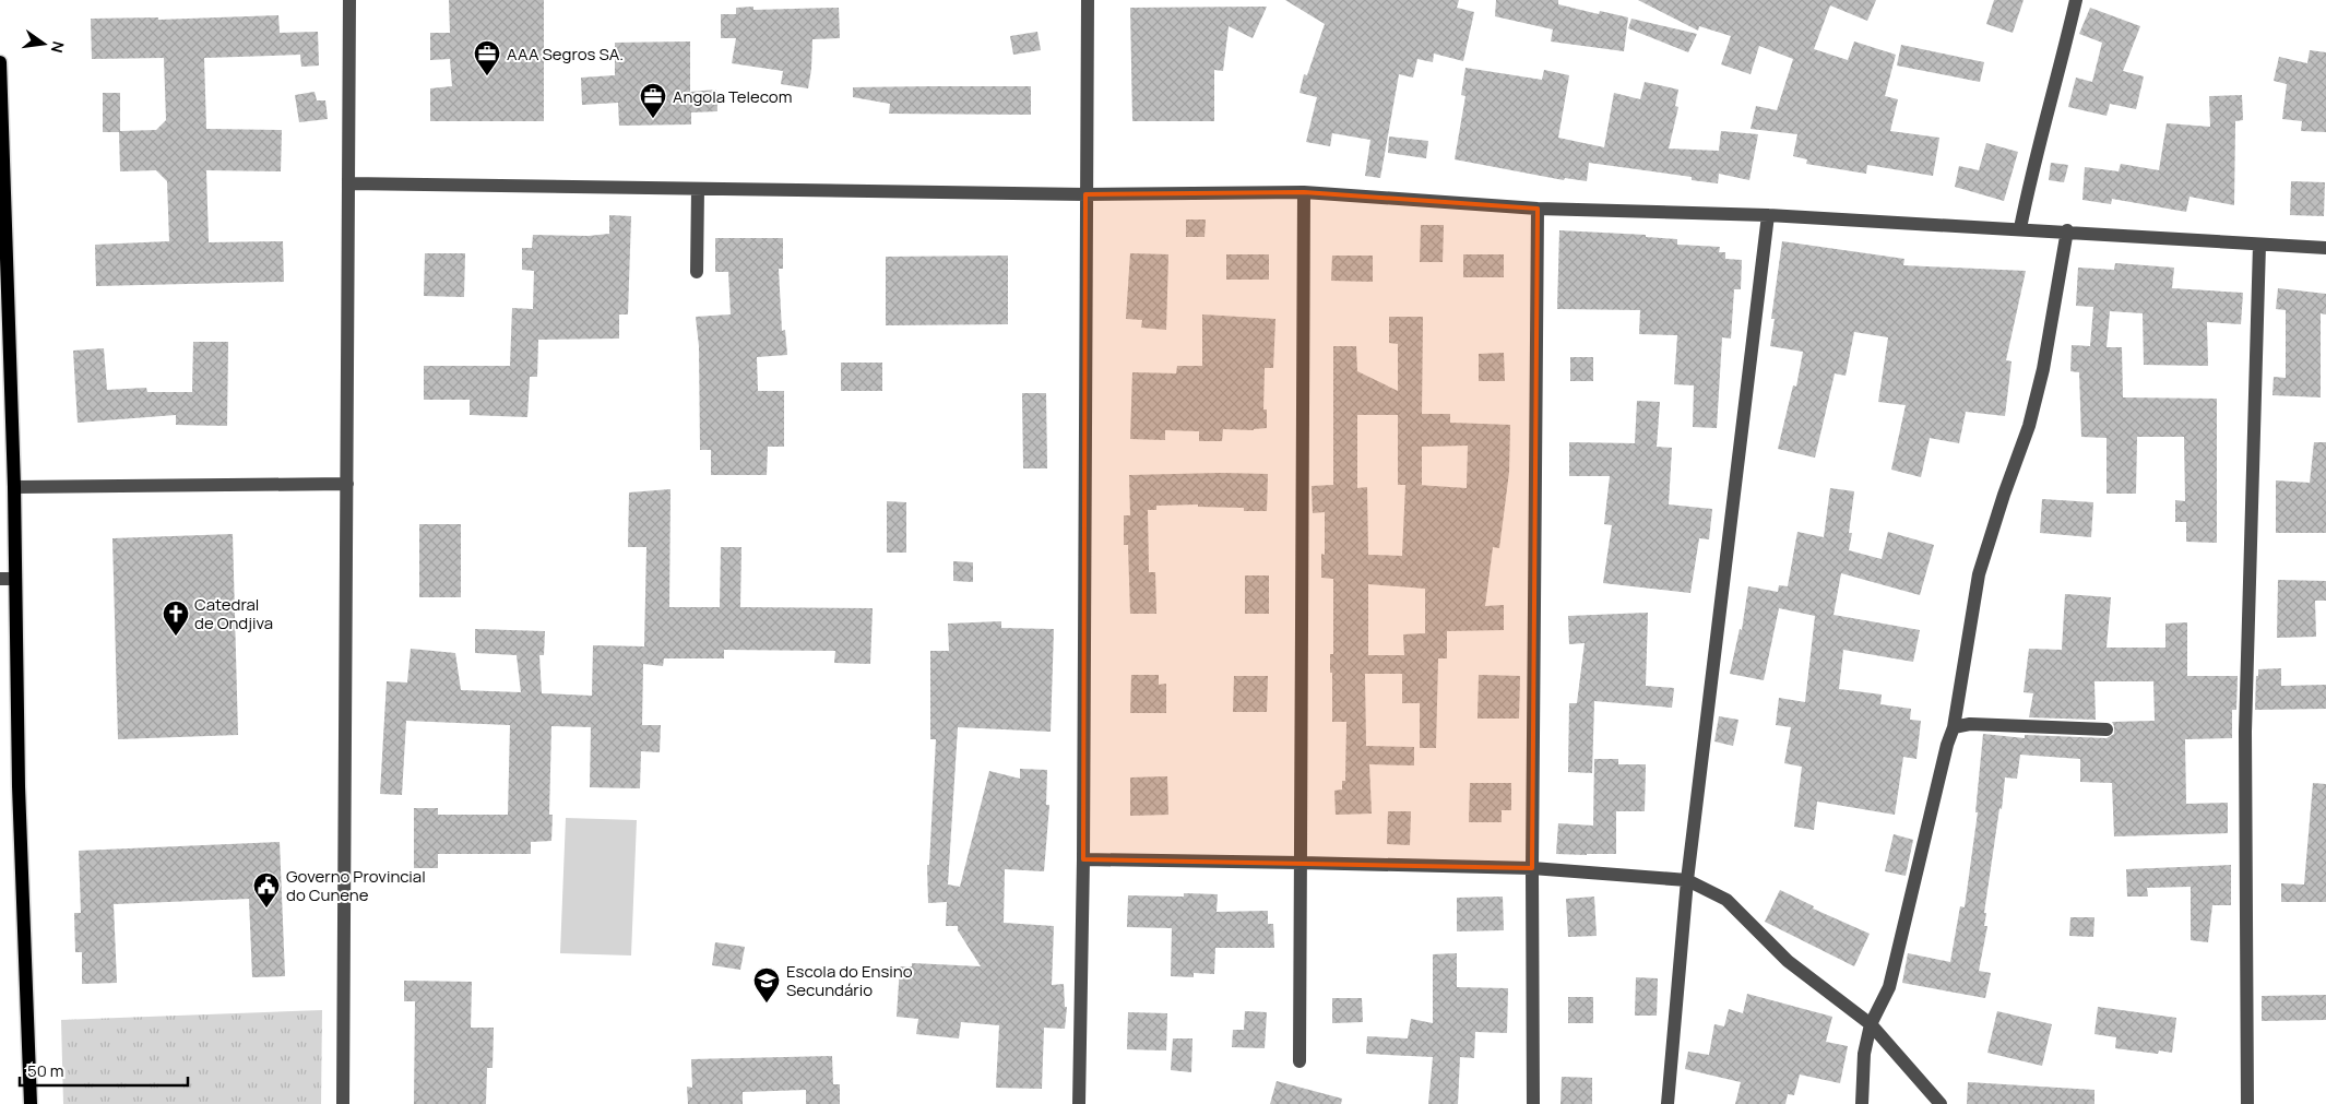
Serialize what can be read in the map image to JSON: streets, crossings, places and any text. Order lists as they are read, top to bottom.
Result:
{
  "places": {
    "office": ["AAA Segros SA.", "Angola Telecom"],
    "church": ["Catedral de Ondjiva"],
    "public building": ["Governo Provincial do Cunene"],
    "school or university": ["Escola do Ensino Secundário"]
  },
  "scale_bar": "50 m",
  "north": "right"
}
